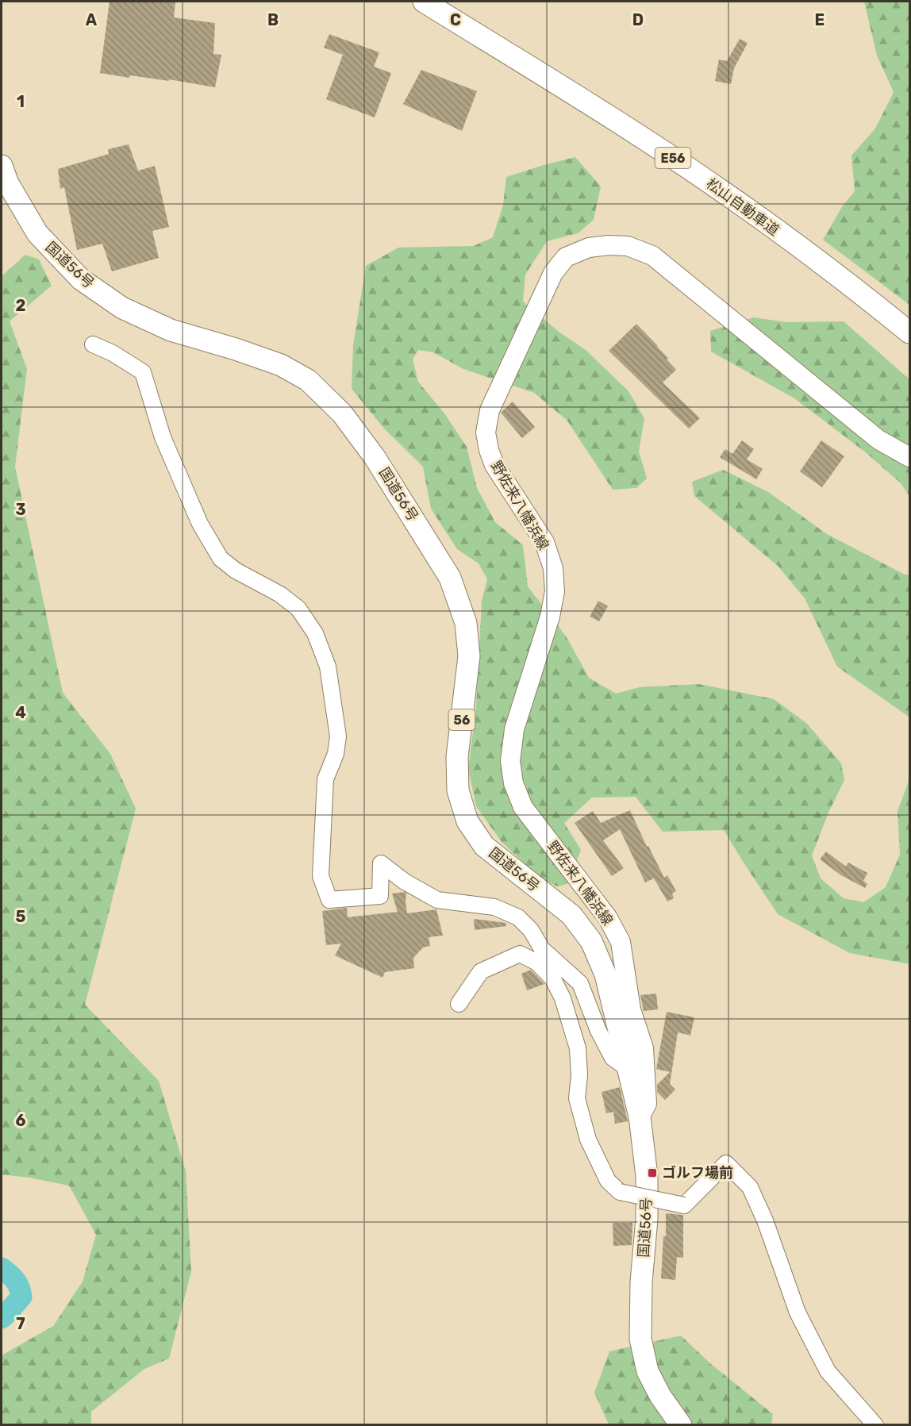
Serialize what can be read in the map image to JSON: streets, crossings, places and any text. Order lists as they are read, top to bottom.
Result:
{
  "streets": {
    "highway": [
      "E56",
      "松山自動車道",
      "国道56号",
      "56"
    ],
    "main road": ["野佐来八幡浜線"]
  },
  "crossings": [
    ["国道56号", "野佐来八幡浜線"]
  ],
  "places": {
    "transit": ["ゴルフ場前"]
  },
  "grid": {
    "columns": [
      "A",
      "B",
      "C",
      "D",
      "E"
    ],
    "rows": [
      "1",
      "2",
      "3",
      "4",
      "5",
      "6",
      "7"
    ]
  }
}
